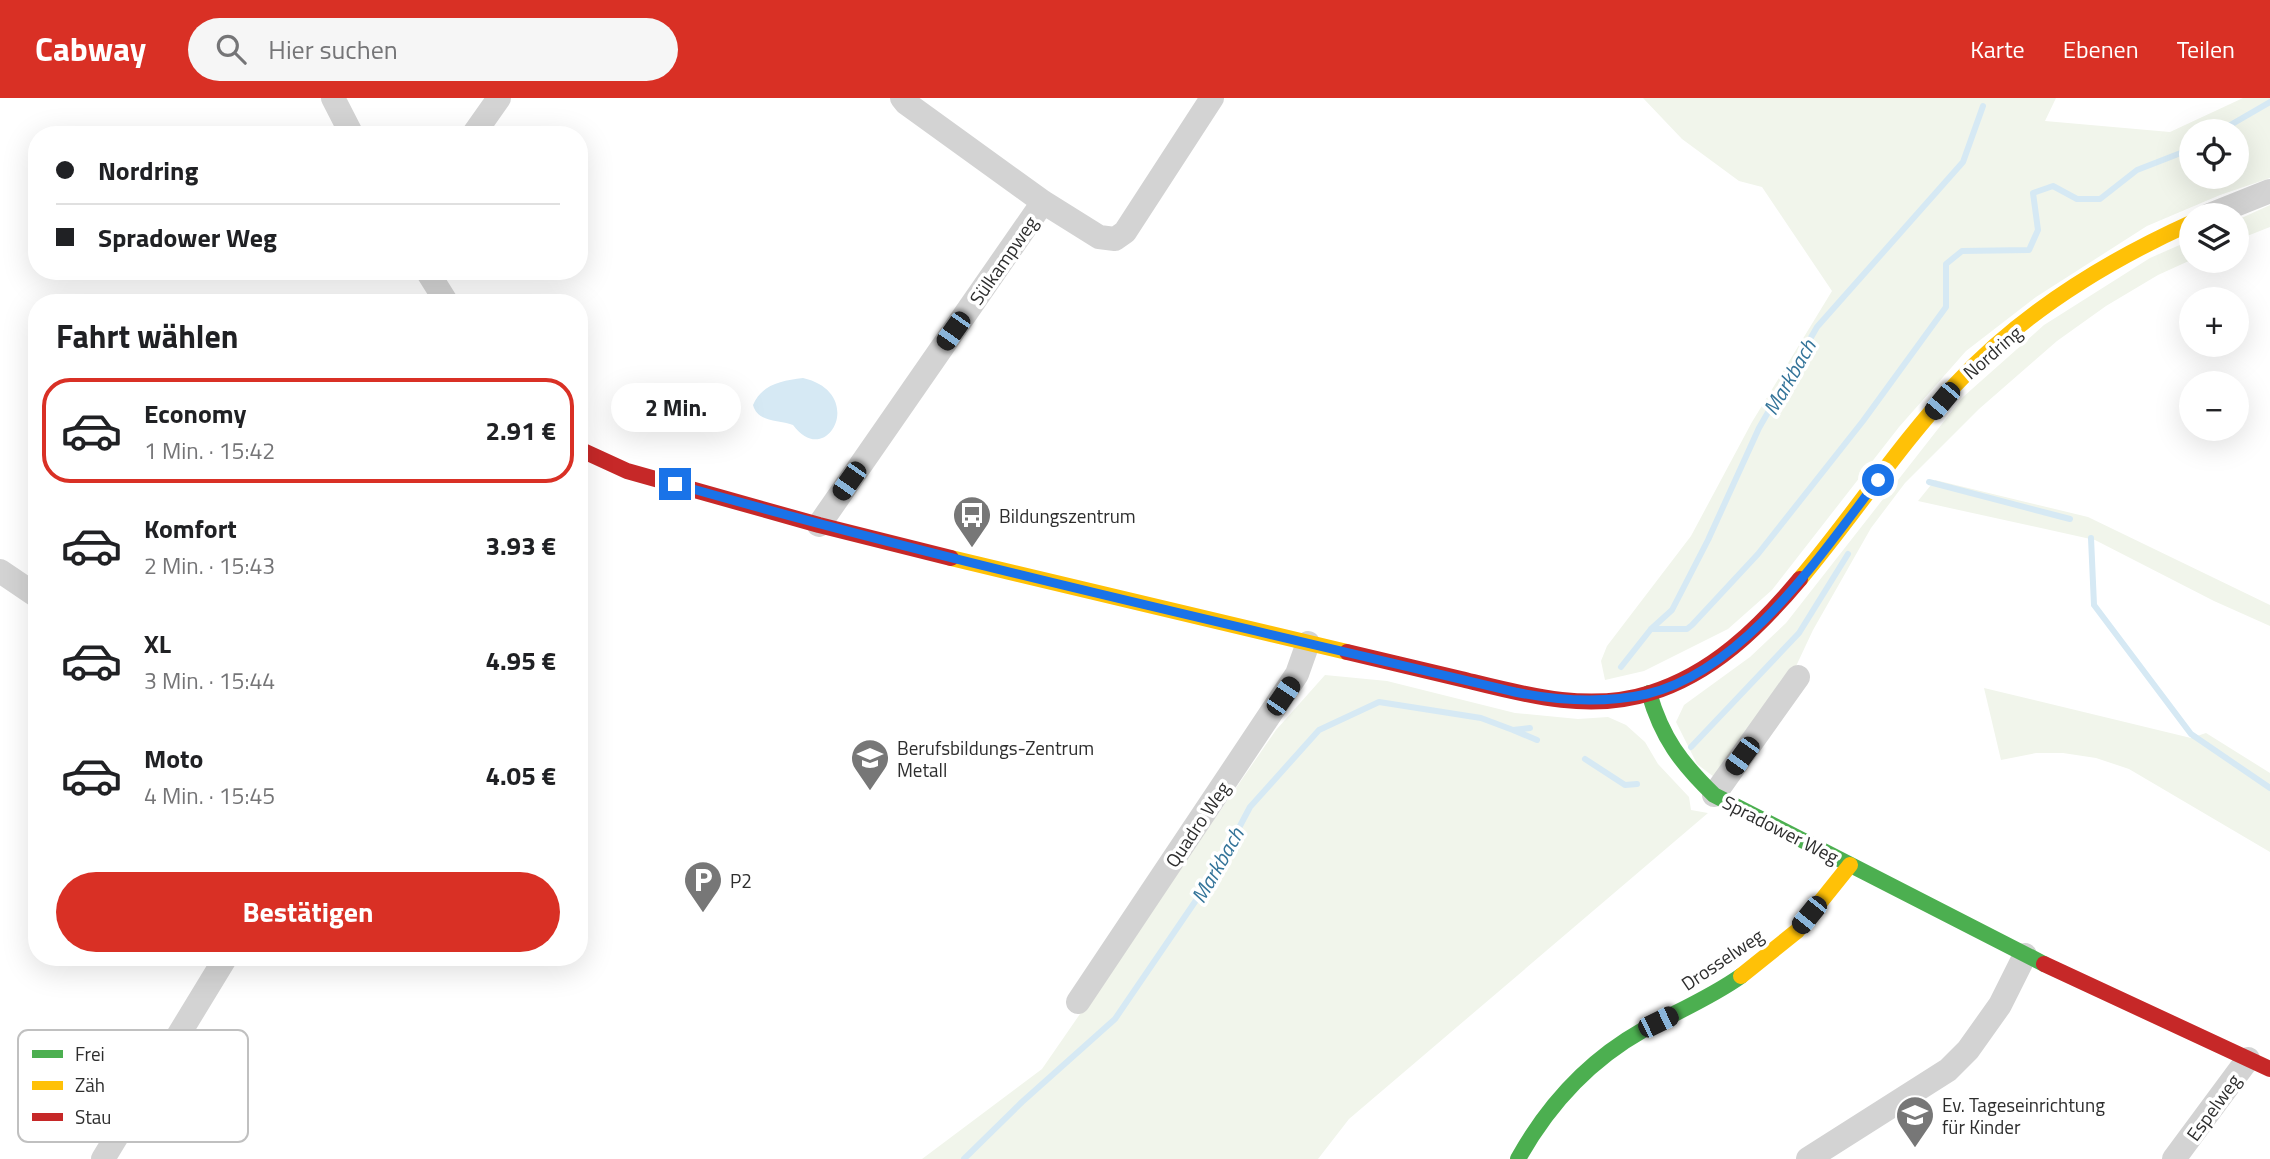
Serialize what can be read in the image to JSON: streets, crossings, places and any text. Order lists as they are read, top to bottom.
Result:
{
  "streets": {
    "street": [
      "Sülkampweg",
      "Nordring",
      "Quadro Weg",
      "Spradower Weg",
      "Drosselweg",
      "Espelweg"
    ]
  },
  "crossings": [
    ["Nordring", "Spradower Weg"],
    ["Spradower Weg", "Drosselweg"],
    ["Spradower Weg", "Espelweg"]
  ],
  "water": ["Markbach"],
  "places": {
    "bus stop": ["Bildungszentrum"],
    "school or university": ["Berufsbildungs-Zentrum Metall", "Ev. Tageseinrichtung für Kinder"],
    "parking": ["P2"]
  },
  "legend": ["Frei", "Zäh", "Stau"],
  "page": {
    "header": "Cabway",
    "search": "Hier suchen",
    "nav": ["Karte", "Ebenen", "Teilen"],
    "map_buttons": ["+", "−"],
    "banner": ["Nordring", "Spradower Weg"],
    "heading": "Fahrt wählen",
    "list": [
      {
        "name": "Economy",
        "note": "1 Min. · 15:42",
        "value": "2.91 €"
      },
      {
        "name": "Komfort",
        "note": "2 Min. · 15:43",
        "value": "3.93 €"
      },
      {
        "name": "XL",
        "note": "3 Min. · 15:44",
        "value": "4.95 €"
      },
      {
        "name": "Moto",
        "note": "4 Min. · 15:45",
        "value": "4.05 €"
      }
    ],
    "bubble": "2 Min.",
    "buttons": "Bestätigen"
  }
}
